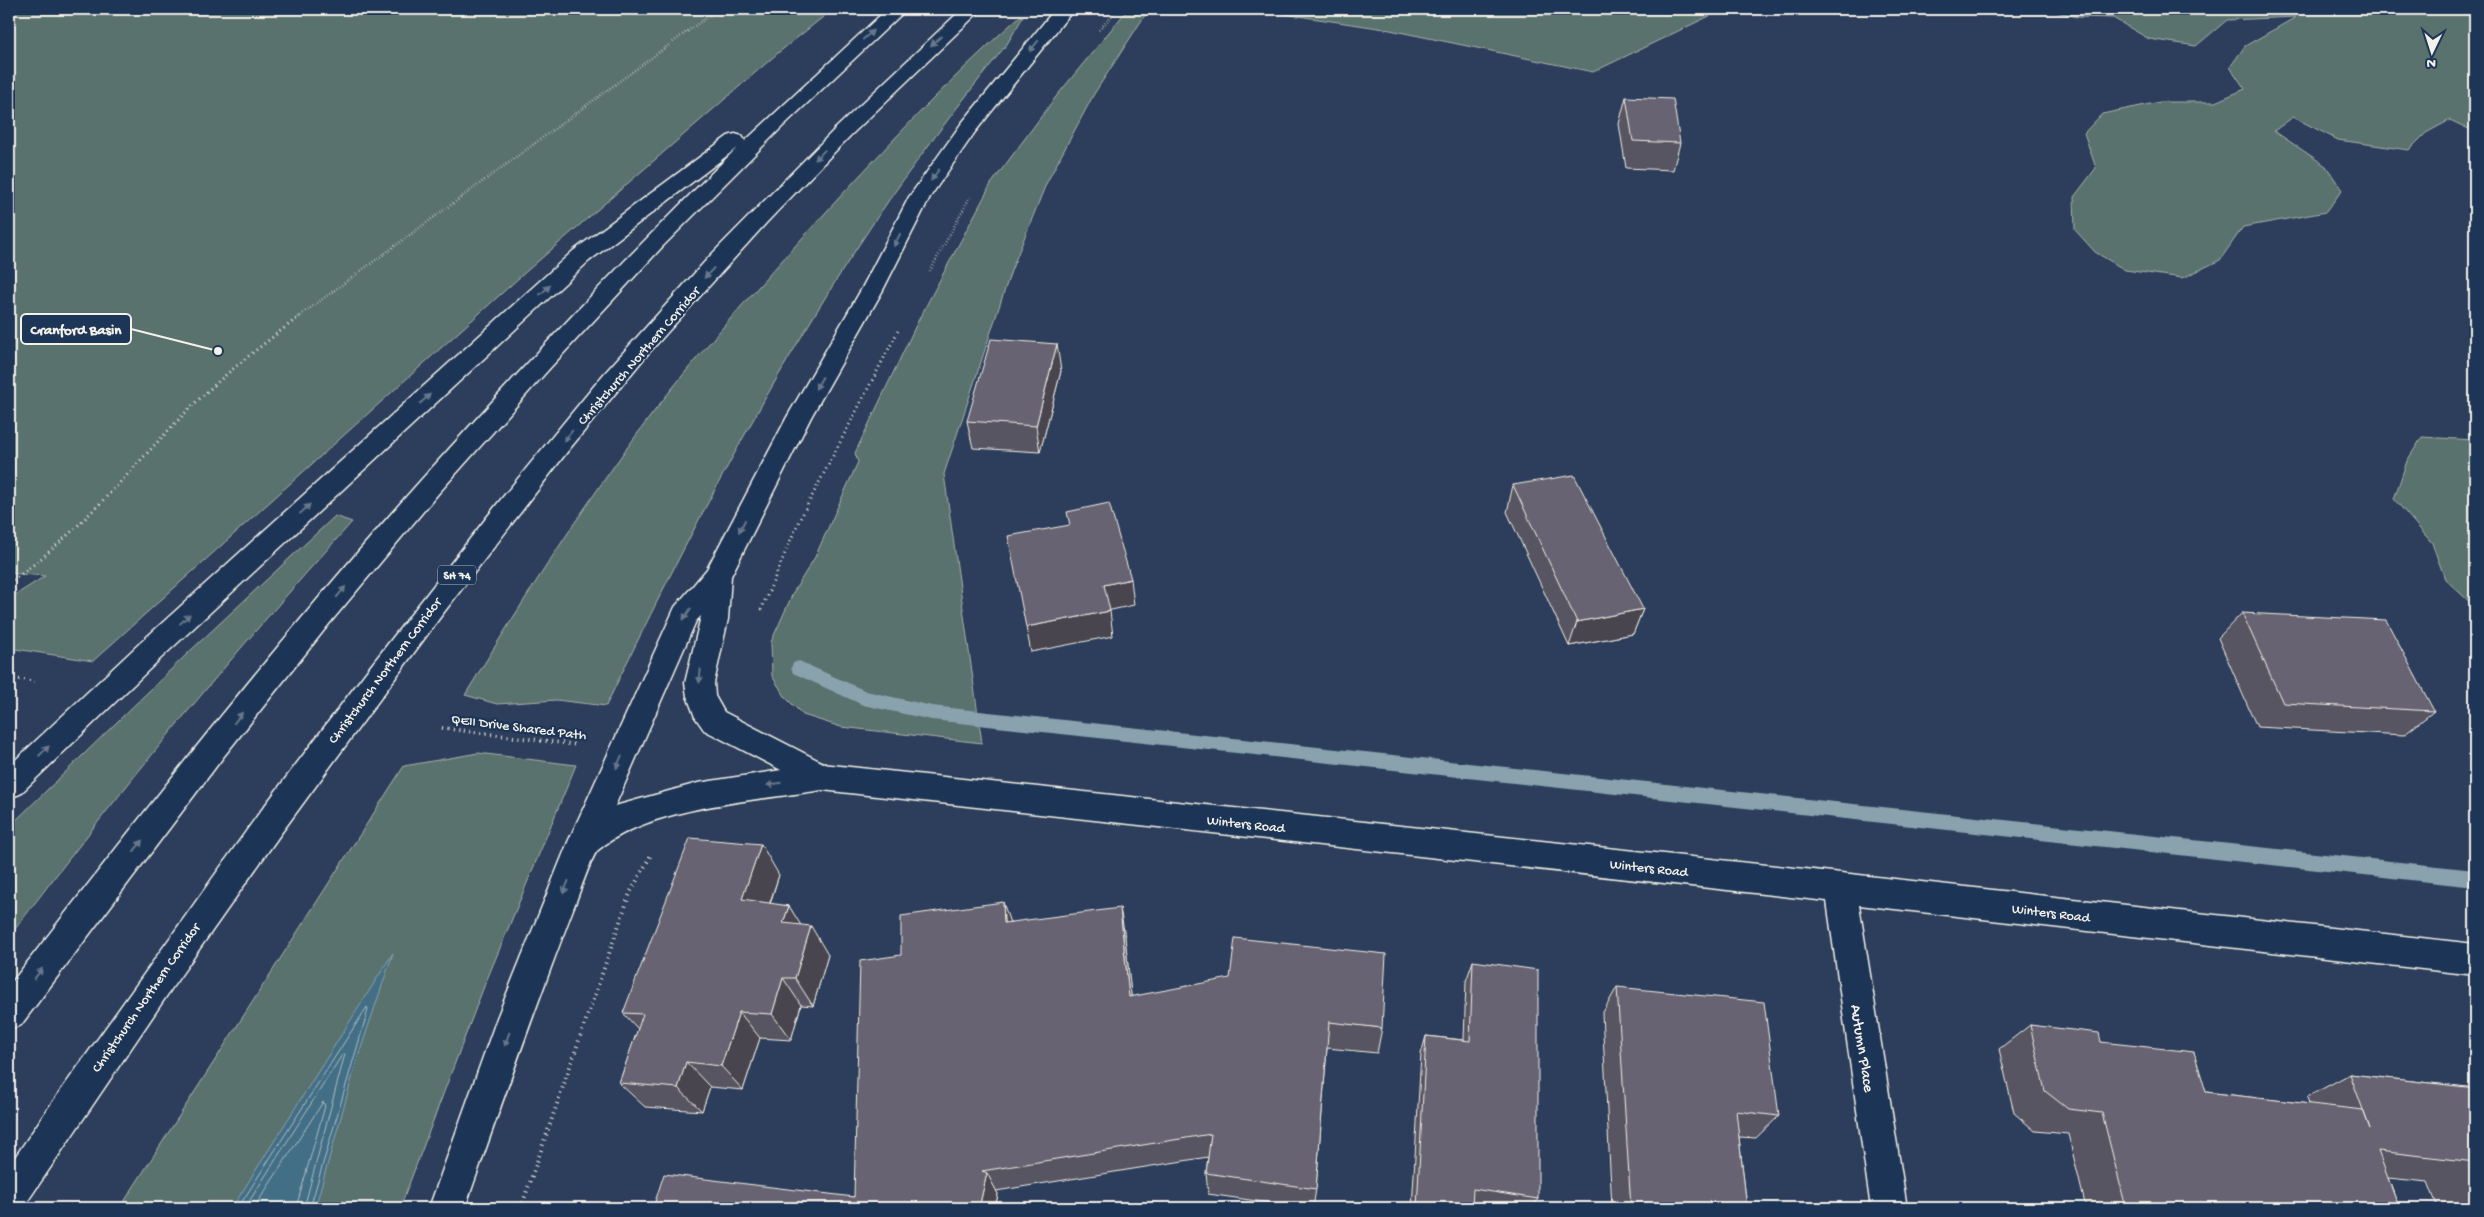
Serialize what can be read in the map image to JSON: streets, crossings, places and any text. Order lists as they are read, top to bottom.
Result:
{
  "streets": {
    "main road": [
      "Christchurch Northern Corridor",
      "SH 74",
      "Winters Road",
      "Autumn Place"
    ],
    "path": ["QEII Drive Shared Path"]
  },
  "crossings": [
    ["Winters Road", "Autumn Place"]
  ],
  "places": ["Cranford Basin"],
  "north": "bottom"
}
